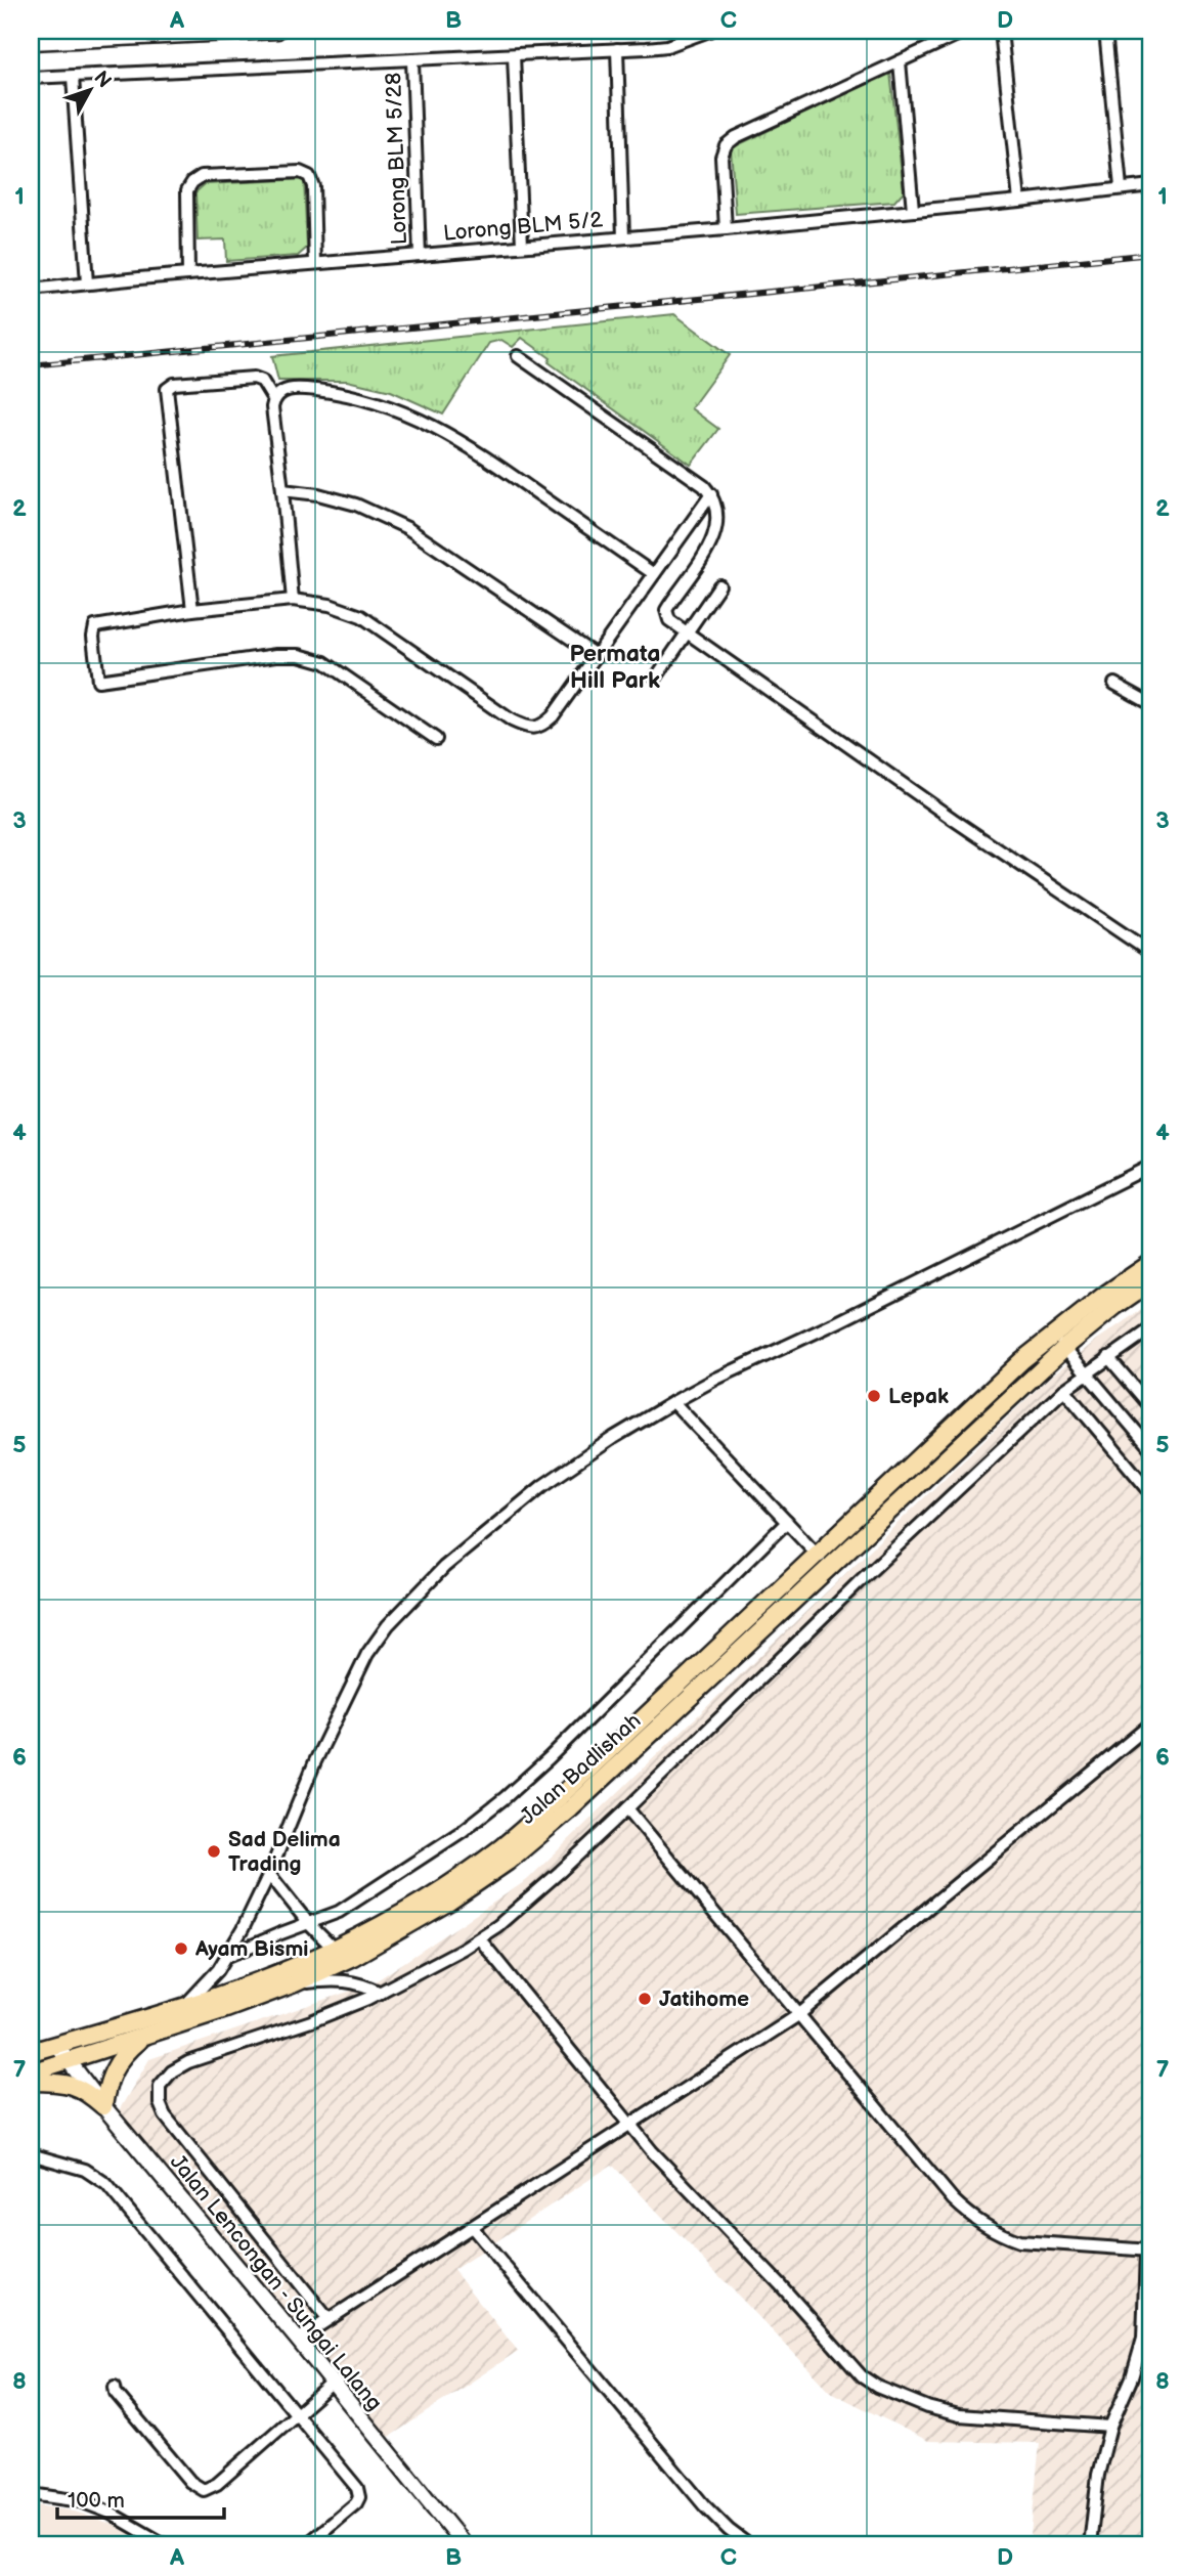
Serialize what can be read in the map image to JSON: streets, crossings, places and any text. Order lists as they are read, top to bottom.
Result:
{
  "streets": {
    "main road": ["Jalan Badlishah"],
    "street": ["Lorong BLM 5/28", "Lorong BLM 5/2", "Jalan Lencongan - Sungai Lalang"]
  },
  "crossings": [
    ["Lorong BLM 5/28", "Lorong BLM 5/2"],
    ["Jalan Badlishah", "Jalan Lencongan - Sungai Lalang"]
  ],
  "districts": ["Permata Hill Park"],
  "places": [
    "Lepak",
    "Sad Delima Trading",
    "Ayam Bismi",
    "Jatihome"
  ],
  "scale_bar": "100 m",
  "north": "top right",
  "grid": {
    "columns": [
      "A",
      "B",
      "C",
      "D"
    ],
    "rows": [
      "1",
      "2",
      "3",
      "4",
      "5",
      "6",
      "7",
      "8"
    ]
  }
}
